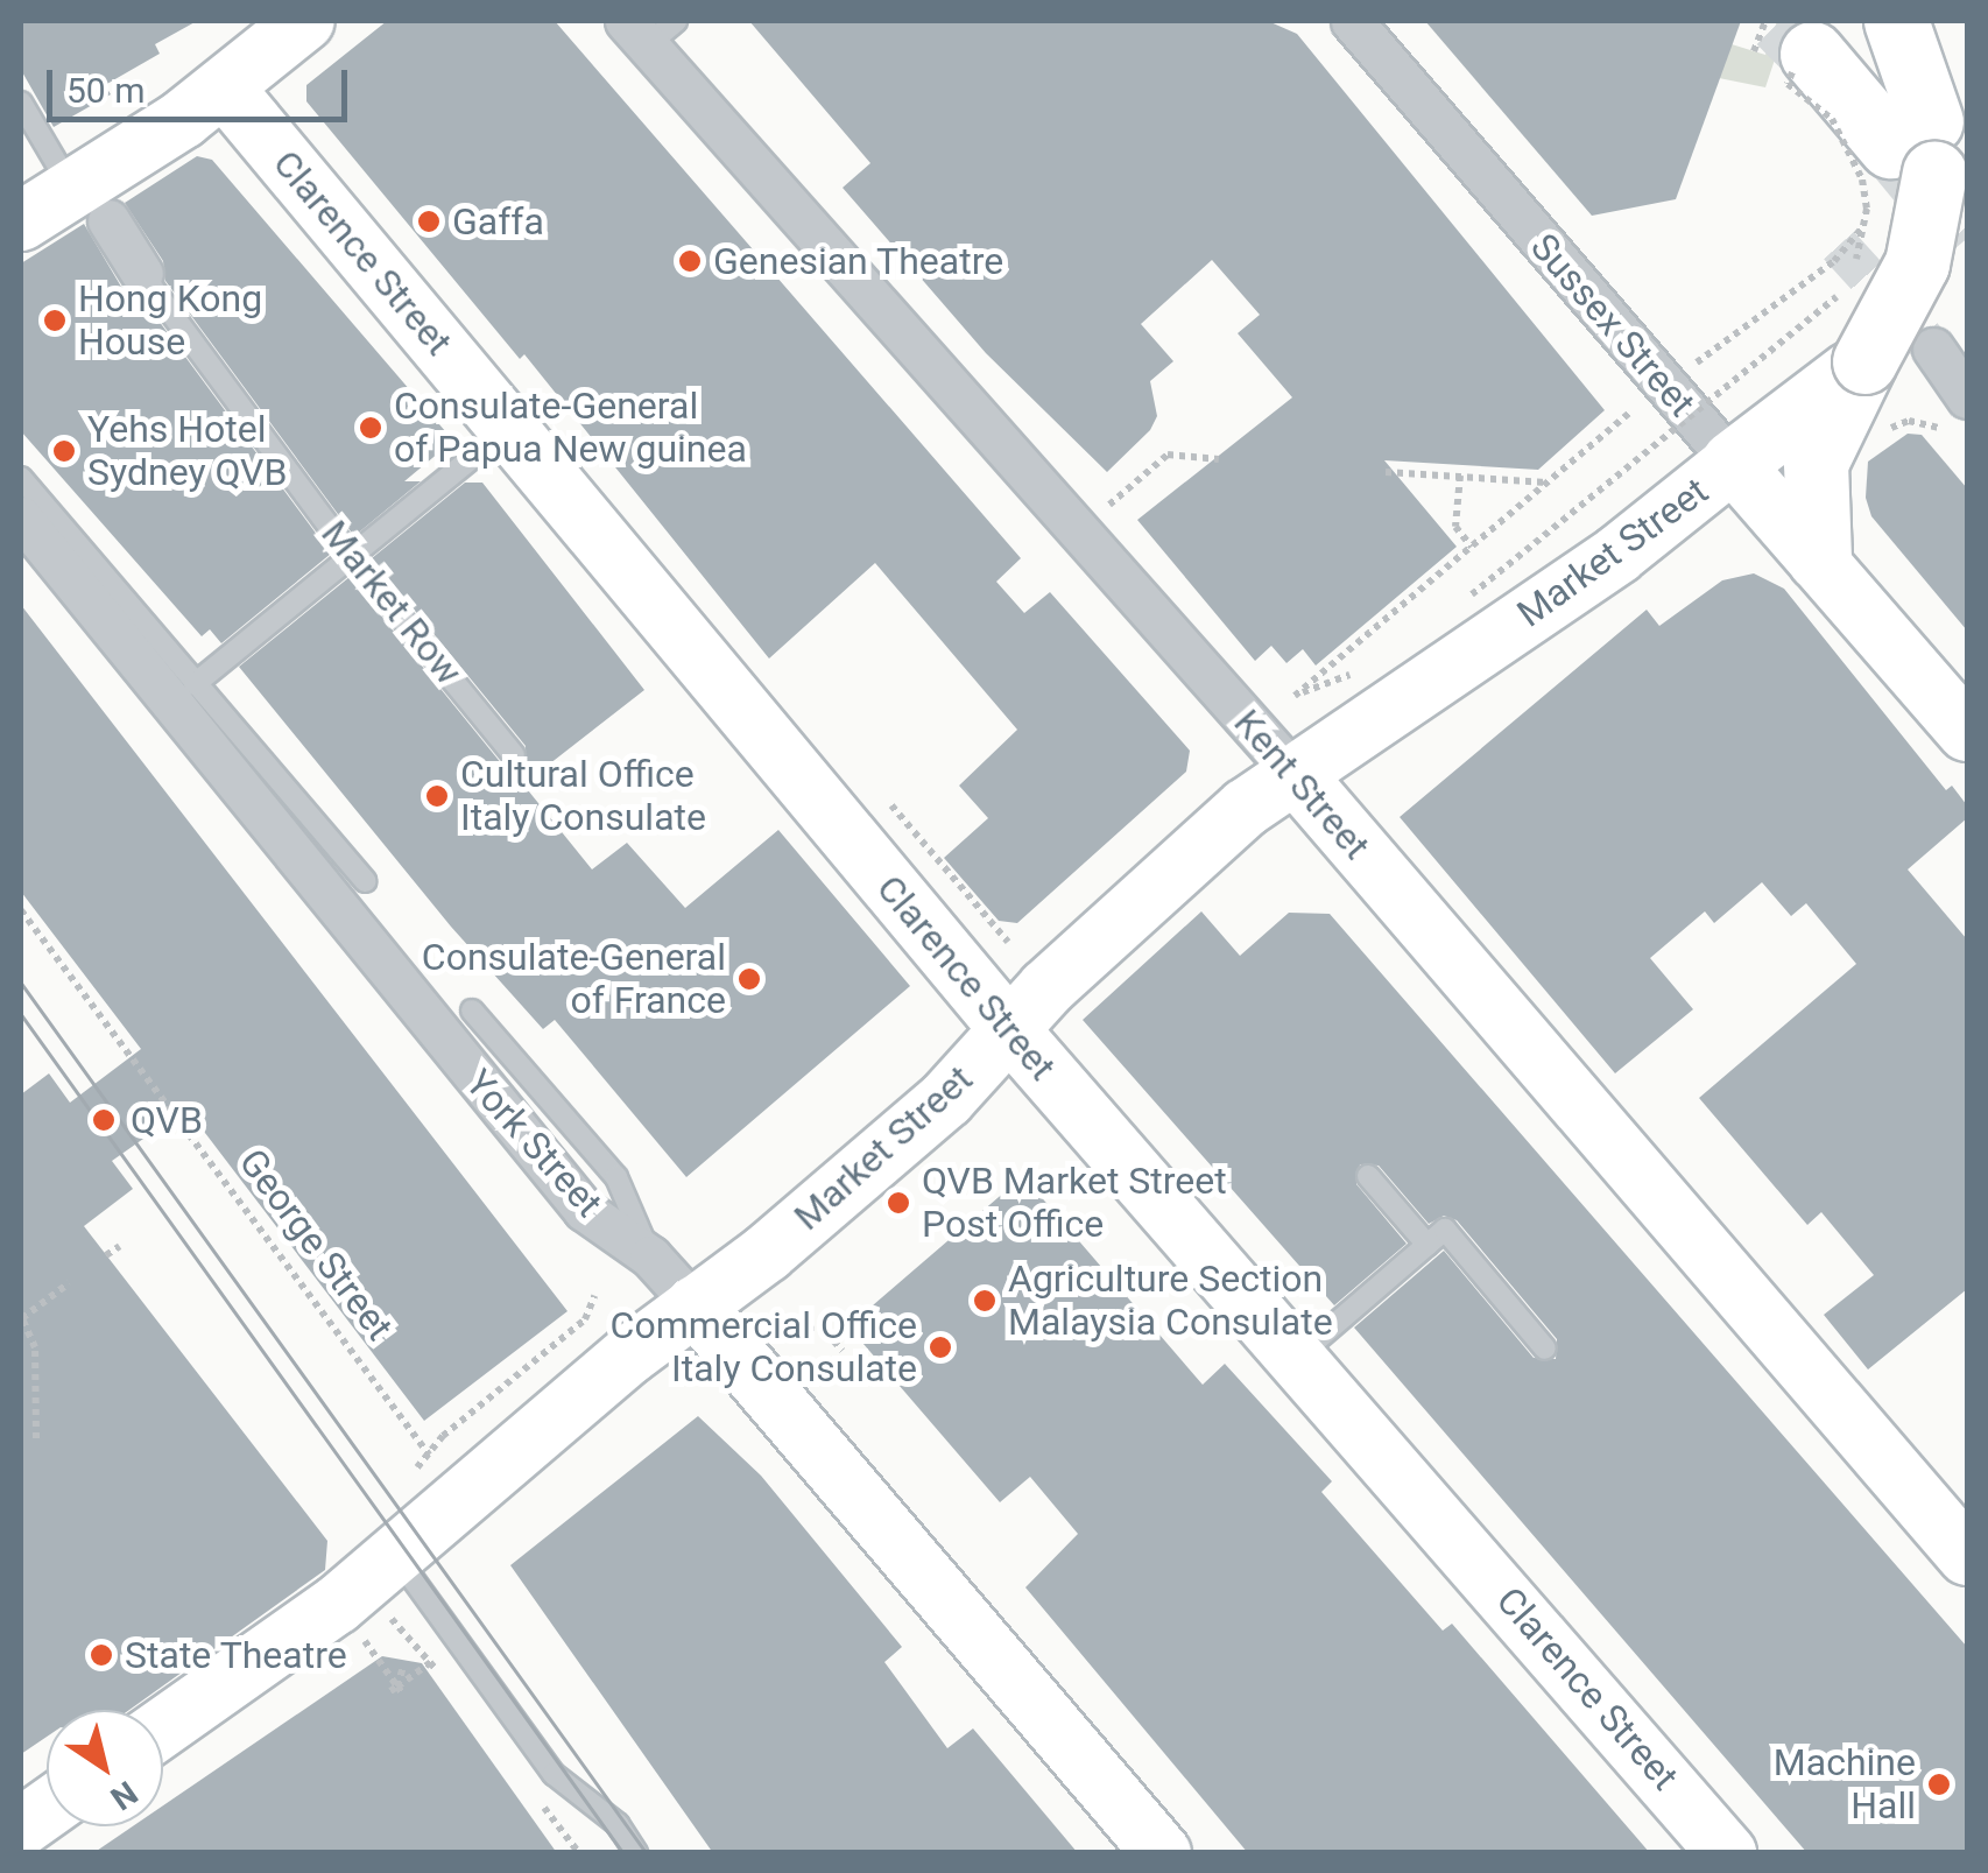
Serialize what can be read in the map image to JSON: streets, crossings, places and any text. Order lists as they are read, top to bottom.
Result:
{
  "streets": {
    "street": [
      "Clarence Street",
      "Sussex Street",
      "Market Street",
      "Market Row",
      "Kent Street",
      "York Street"
    ],
    "path": ["George Street"]
  },
  "crossings": [
    ["Clarence Street", "Market Street"],
    ["Sussex Street", "Market Street"],
    ["Market Street", "Kent Street"],
    ["Market Street", "York Street"]
  ],
  "places": [
    "Gaffa",
    "Genesian Theatre",
    "Hong Kong House",
    "Consulate-General of Papua New guinea",
    "Yehs Hotel Sydney QVB",
    "Cultural Office Italy Consulate",
    "Consulate-General of France",
    "QVB",
    "QVB Market Street Post Office",
    "Agriculture Section Malaysia Consulate",
    "Commercial Office Italy Consulate",
    "State Theatre",
    "Machine Hall"
  ],
  "scale_bar": "50 m",
  "north": "bottom right"
}
